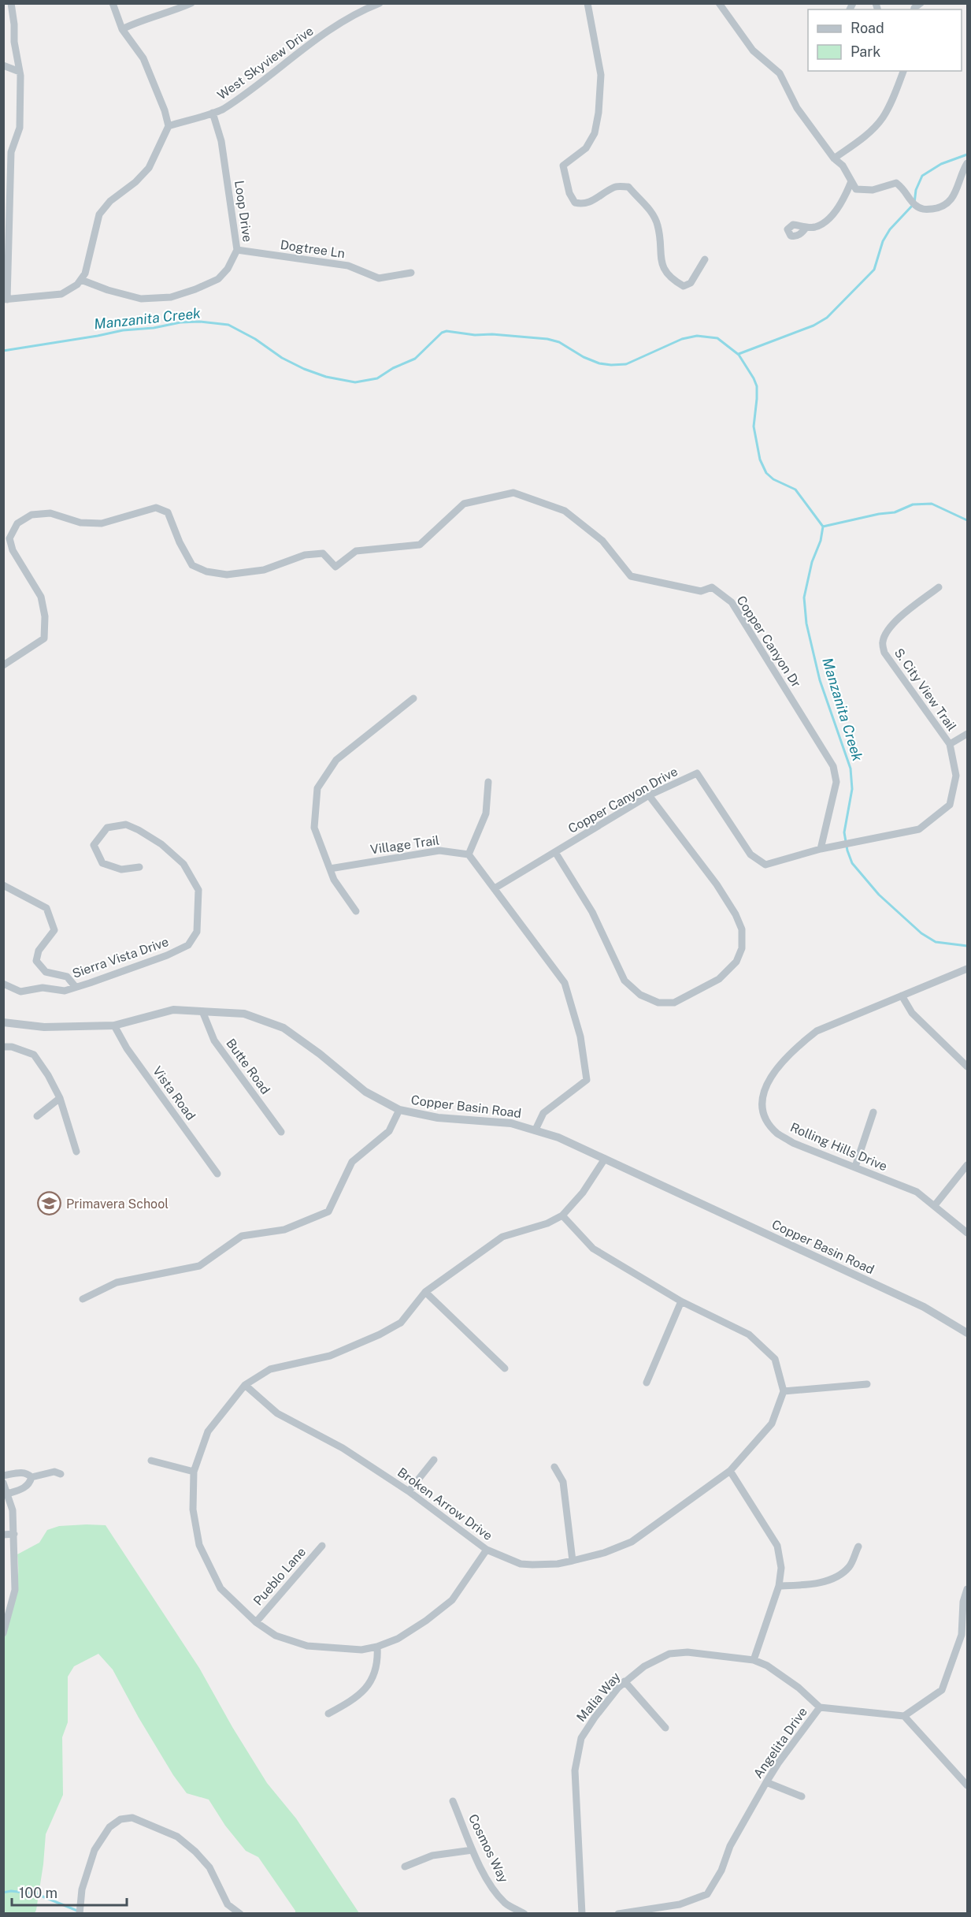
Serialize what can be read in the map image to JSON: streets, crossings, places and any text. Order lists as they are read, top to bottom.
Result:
{
  "streets": {
    "street": [
      "West Skyview Drive",
      "Loop Drive",
      "Dogtree Ln",
      "Copper Canyon Dr",
      "S. City View Trail",
      "Copper Canyon Drive",
      "Village Trail",
      "Sierra Vista Drive",
      "Butte Road",
      "Vista Road",
      "Copper Basin Road",
      "Rolling Hills Drive",
      "Broken Arrow Drive",
      "Pueblo Lane",
      "Malia Way",
      "Angelita Drive",
      "Cosmos Way"
    ]
  },
  "crossings": [
    ["West Skyview Drive", "Loop Drive"],
    ["Loop Drive", "Dogtree Ln"],
    ["Copper Canyon Dr", "Copper Canyon Drive"],
    ["S. City View Trail", "Copper Canyon Drive"],
    ["Butte Road", "Copper Basin Road"],
    ["Vista Road", "Copper Basin Road"],
    ["Malia Way", "Angelita Drive"]
  ],
  "water": ["Manzanita Creek"],
  "places": {
    "school or university": ["Primavera School"]
  },
  "legend": ["Road", "Park"],
  "scale_bar": "100 m"
}
